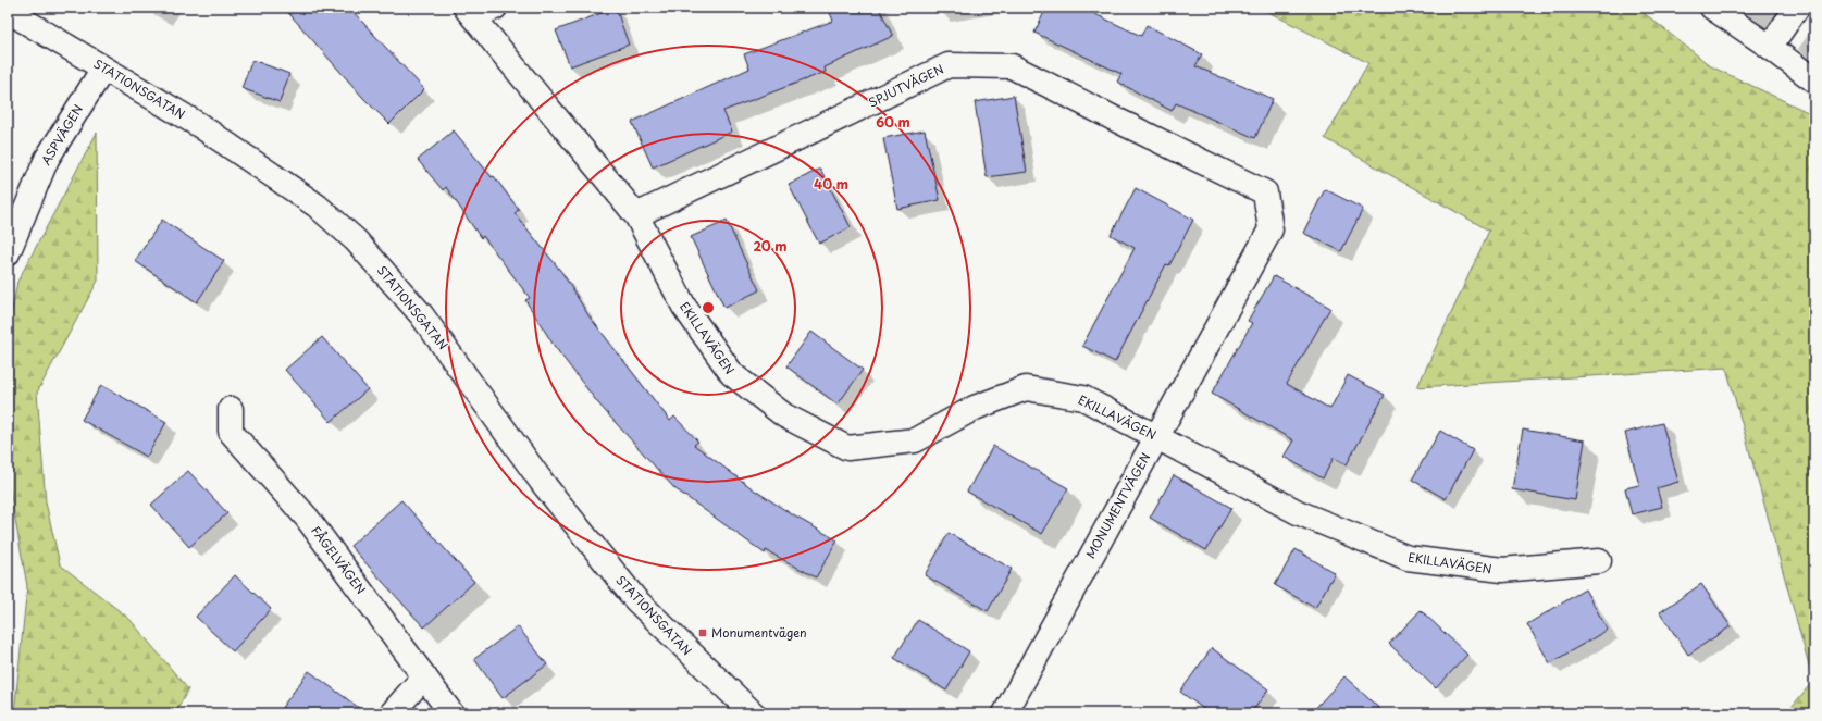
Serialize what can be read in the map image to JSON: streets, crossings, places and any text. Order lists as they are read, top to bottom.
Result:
{
  "streets": {
    "street": [
      "SPJUTVÄGEN",
      "STATIONSGATAN",
      "ASPVÄGEN",
      "EKILLAVÄGEN",
      "MONUMENTVÄGEN",
      "FÅGELVÄGEN"
    ]
  },
  "crossings": [
    ["SPJUTVÄGEN", "EKILLAVÄGEN"],
    ["SPJUTVÄGEN", "MONUMENTVÄGEN"],
    ["STATIONSGATAN", "ASPVÄGEN"],
    ["EKILLAVÄGEN", "MONUMENTVÄGEN"]
  ],
  "places": {
    "transit": ["Monumentvägen"]
  },
  "rings": ["60 m", "40 m", "20 m"]
}
